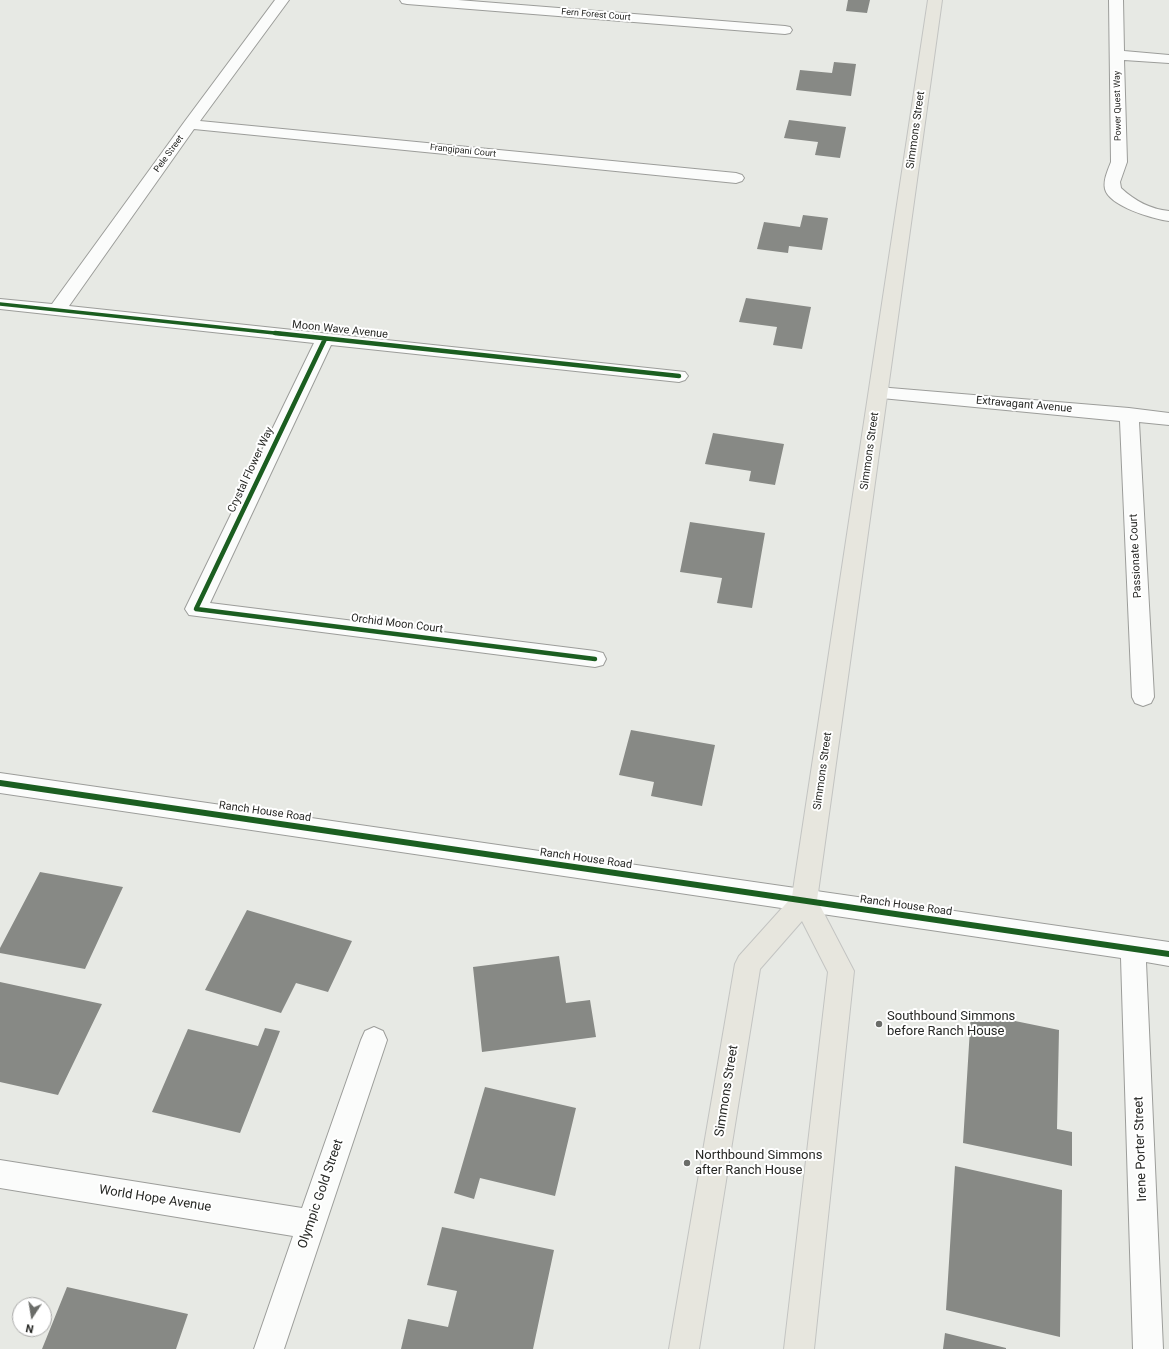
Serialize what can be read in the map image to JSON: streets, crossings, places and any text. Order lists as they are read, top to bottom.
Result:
{
  "streets": {
    "main road": ["Simmons Street"],
    "street": [
      "Fern Forest Court",
      "Power Quest Way",
      "Frangipani Court",
      "Pele Street",
      "Moon Wave Avenue",
      "Extravagant Avenue",
      "Crystal Flower Way",
      "Passionate Court",
      "Orchid Moon Court",
      "Ranch House Road",
      "Irene Porter Street",
      "Olympic Gold Street",
      "World Hope Avenue"
    ]
  },
  "crossings": [
    ["Simmons Street", "Extravagant Avenue"],
    ["Simmons Street", "Ranch House Road"],
    ["Frangipani Court", "Pele Street"],
    ["Pele Street", "Moon Wave Avenue"],
    ["Moon Wave Avenue", "Crystal Flower Way"],
    ["Extravagant Avenue", "Passionate Court"],
    ["Crystal Flower Way", "Orchid Moon Court"],
    ["Ranch House Road", "Irene Porter Street"],
    ["Olympic Gold Street", "World Hope Avenue"]
  ],
  "places": ["Southbound Simmons before Ranch House", "Northbound Simmons after Ranch House"],
  "north": "bottom"
}
